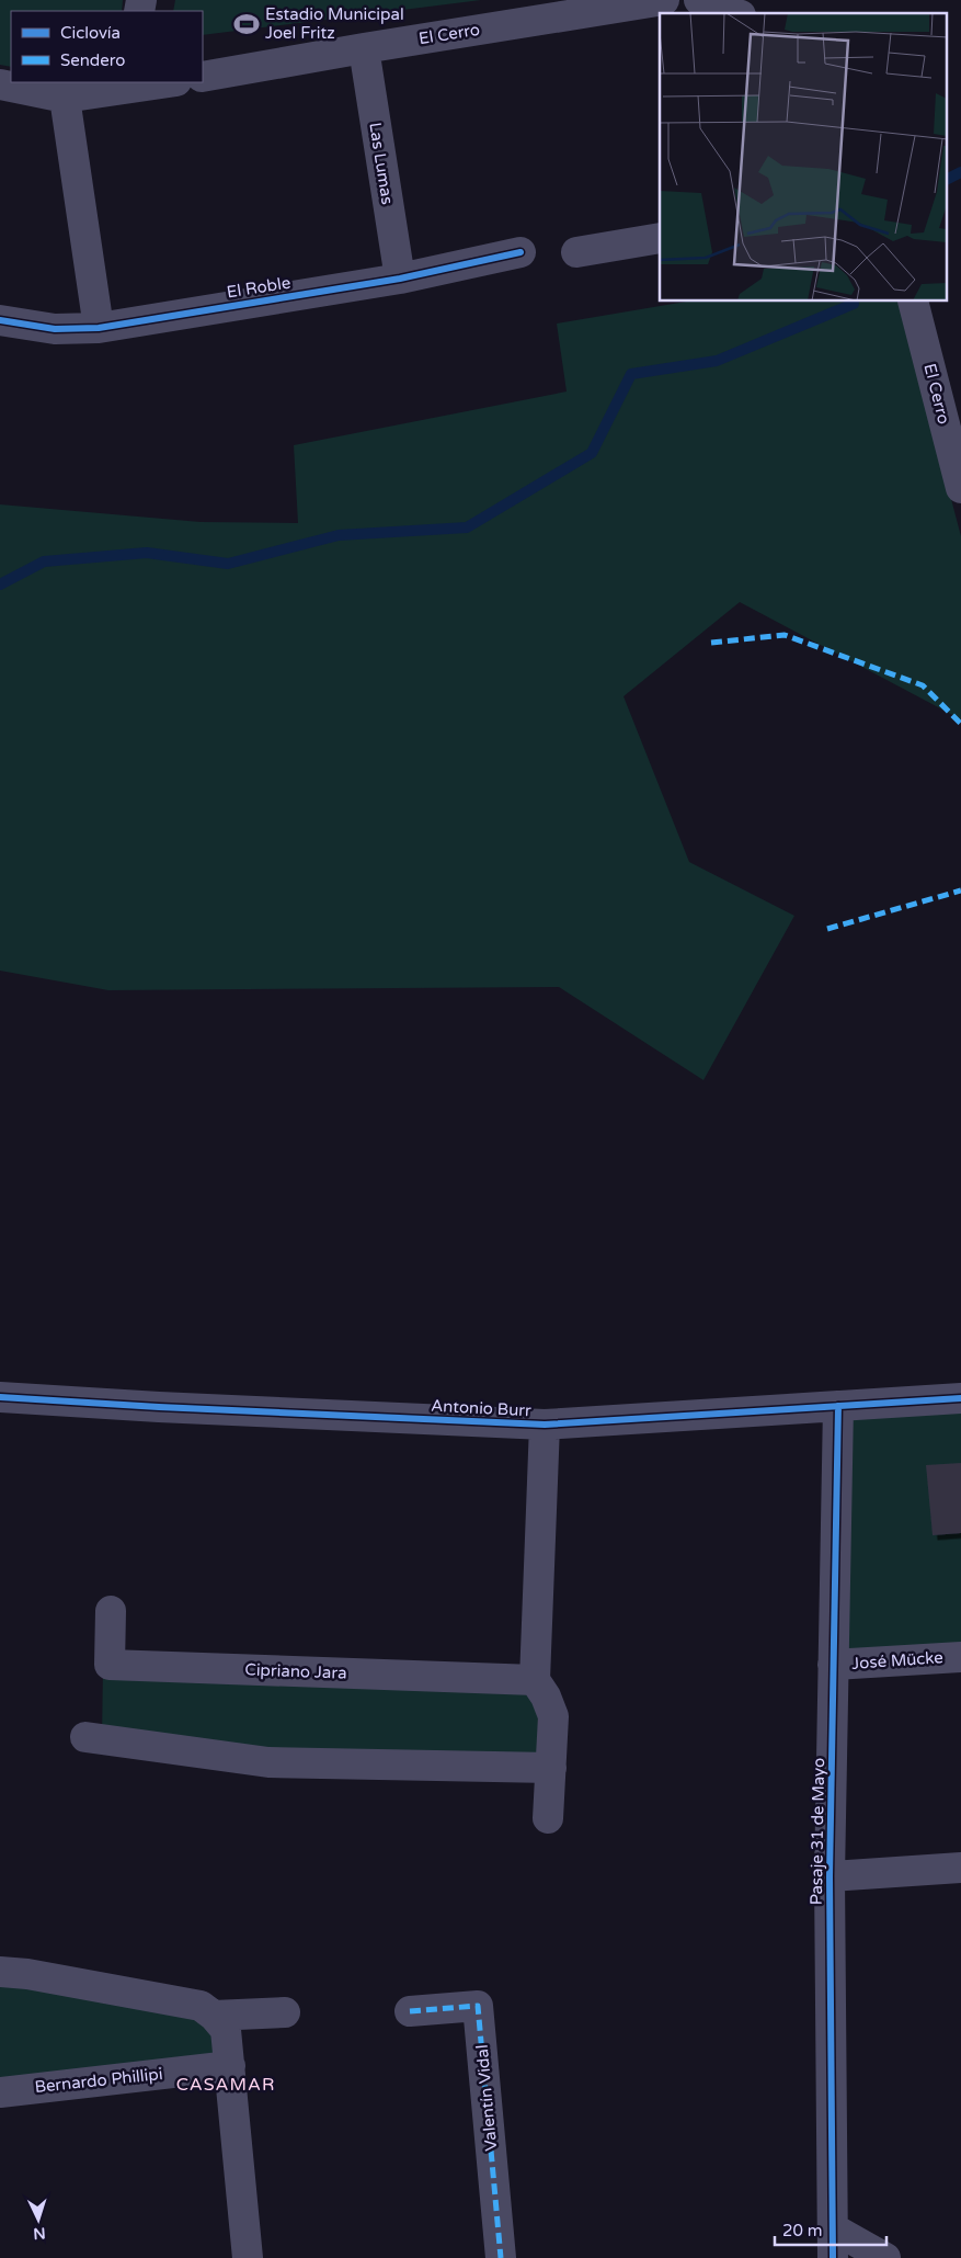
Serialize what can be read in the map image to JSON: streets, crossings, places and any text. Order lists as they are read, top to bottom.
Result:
{
  "streets": {
    "street": [
      "El Cerro",
      "Las Lumas",
      "El Roble",
      "Antonio Burr",
      "José Mücke",
      "Cipriano Jara",
      "Pasaje 31 de Mayo",
      "Bernardo Phillipi",
      "Valentín Vidal"
    ]
  },
  "crossings": [
    ["El Cerro", "Las Lumas"],
    ["Las Lumas", "El Roble"],
    ["Antonio Burr", "Pasaje 31 de Mayo"],
    ["José Mücke", "Pasaje 31 de Mayo"]
  ],
  "districts": ["CASAMAR"],
  "places": {
    "sports": ["Estadio Municipal Joel Fritz"]
  },
  "legend": ["Ciclovía", "Sendero"],
  "scale_bar": "20 m",
  "north": "bottom"
}
